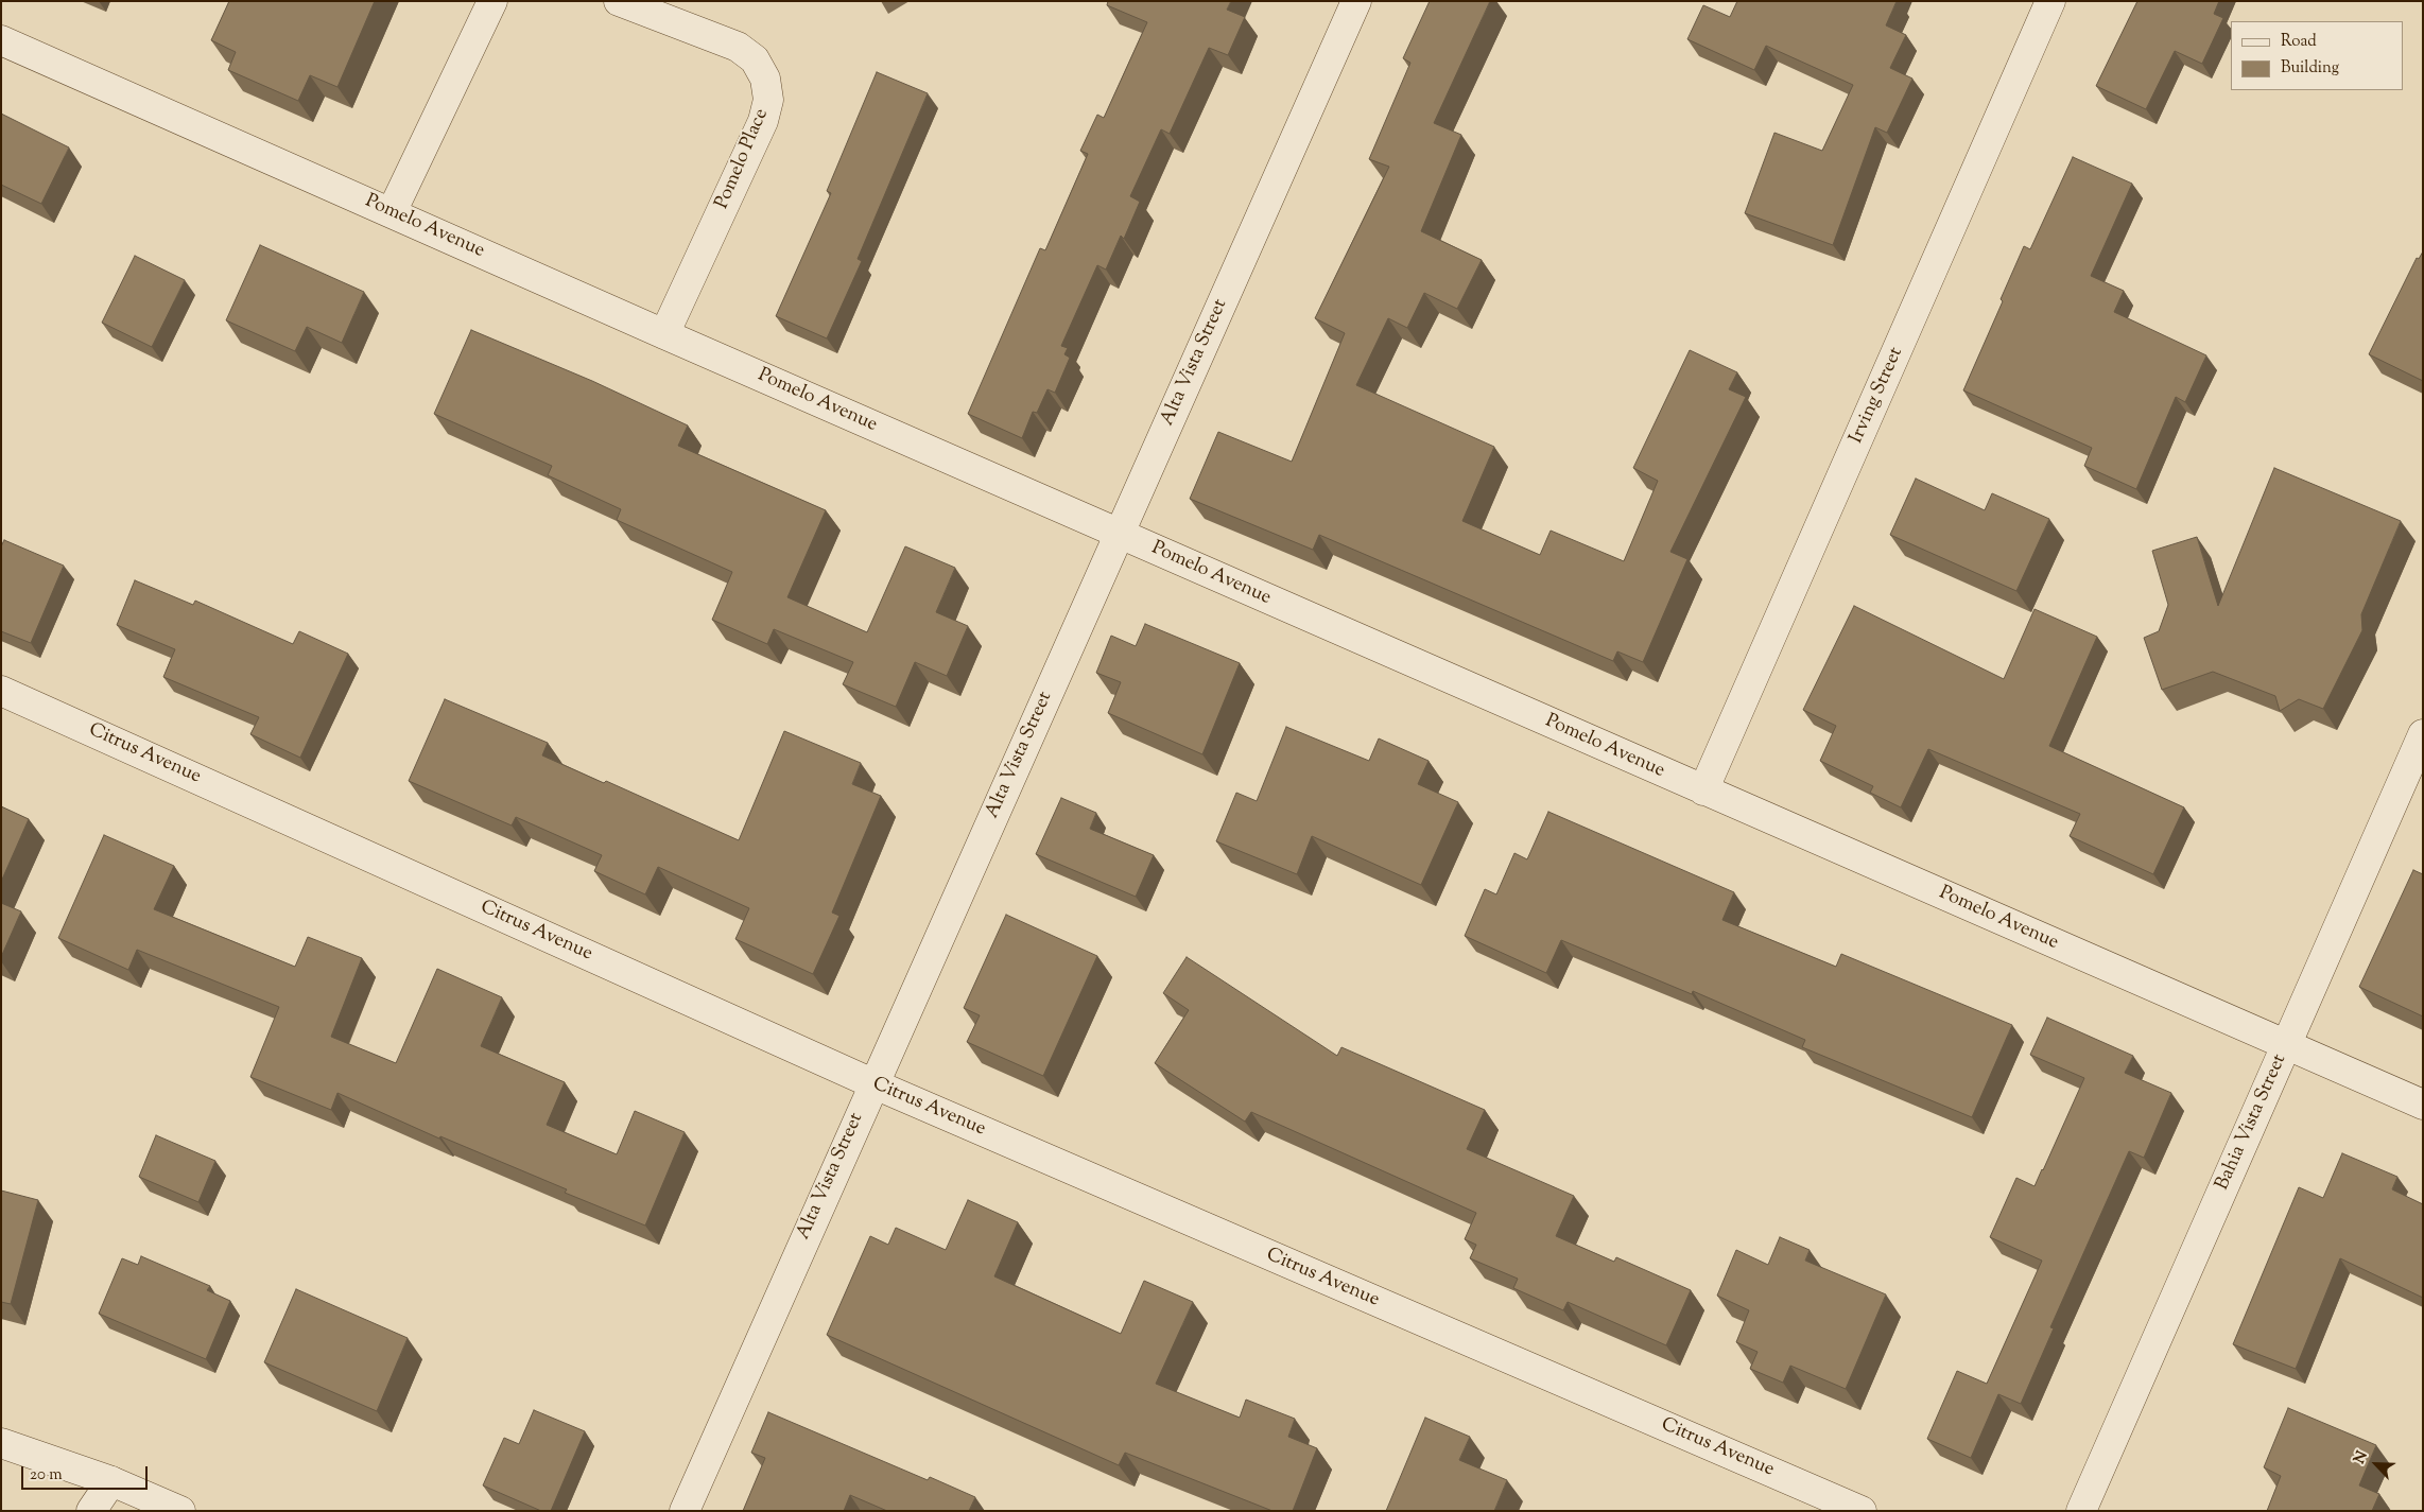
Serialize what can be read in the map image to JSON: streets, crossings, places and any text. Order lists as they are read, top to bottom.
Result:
{
  "streets": {
    "street": [
      "Pomelo Place",
      "Pomelo Avenue",
      "Alta Vista Street",
      "Irving Street",
      "Citrus Avenue",
      "Bahia Vista Street"
    ]
  },
  "crossings": [
    ["Pomelo Place", "Pomelo Avenue"],
    ["Pomelo Avenue", "Alta Vista Street"],
    ["Pomelo Avenue", "Irving Street"],
    ["Pomelo Avenue", "Bahia Vista Street"],
    ["Alta Vista Street", "Citrus Avenue"]
  ],
  "legend": ["Road", "Building"],
  "scale_bar": "20 m",
  "north": "top left"
}
